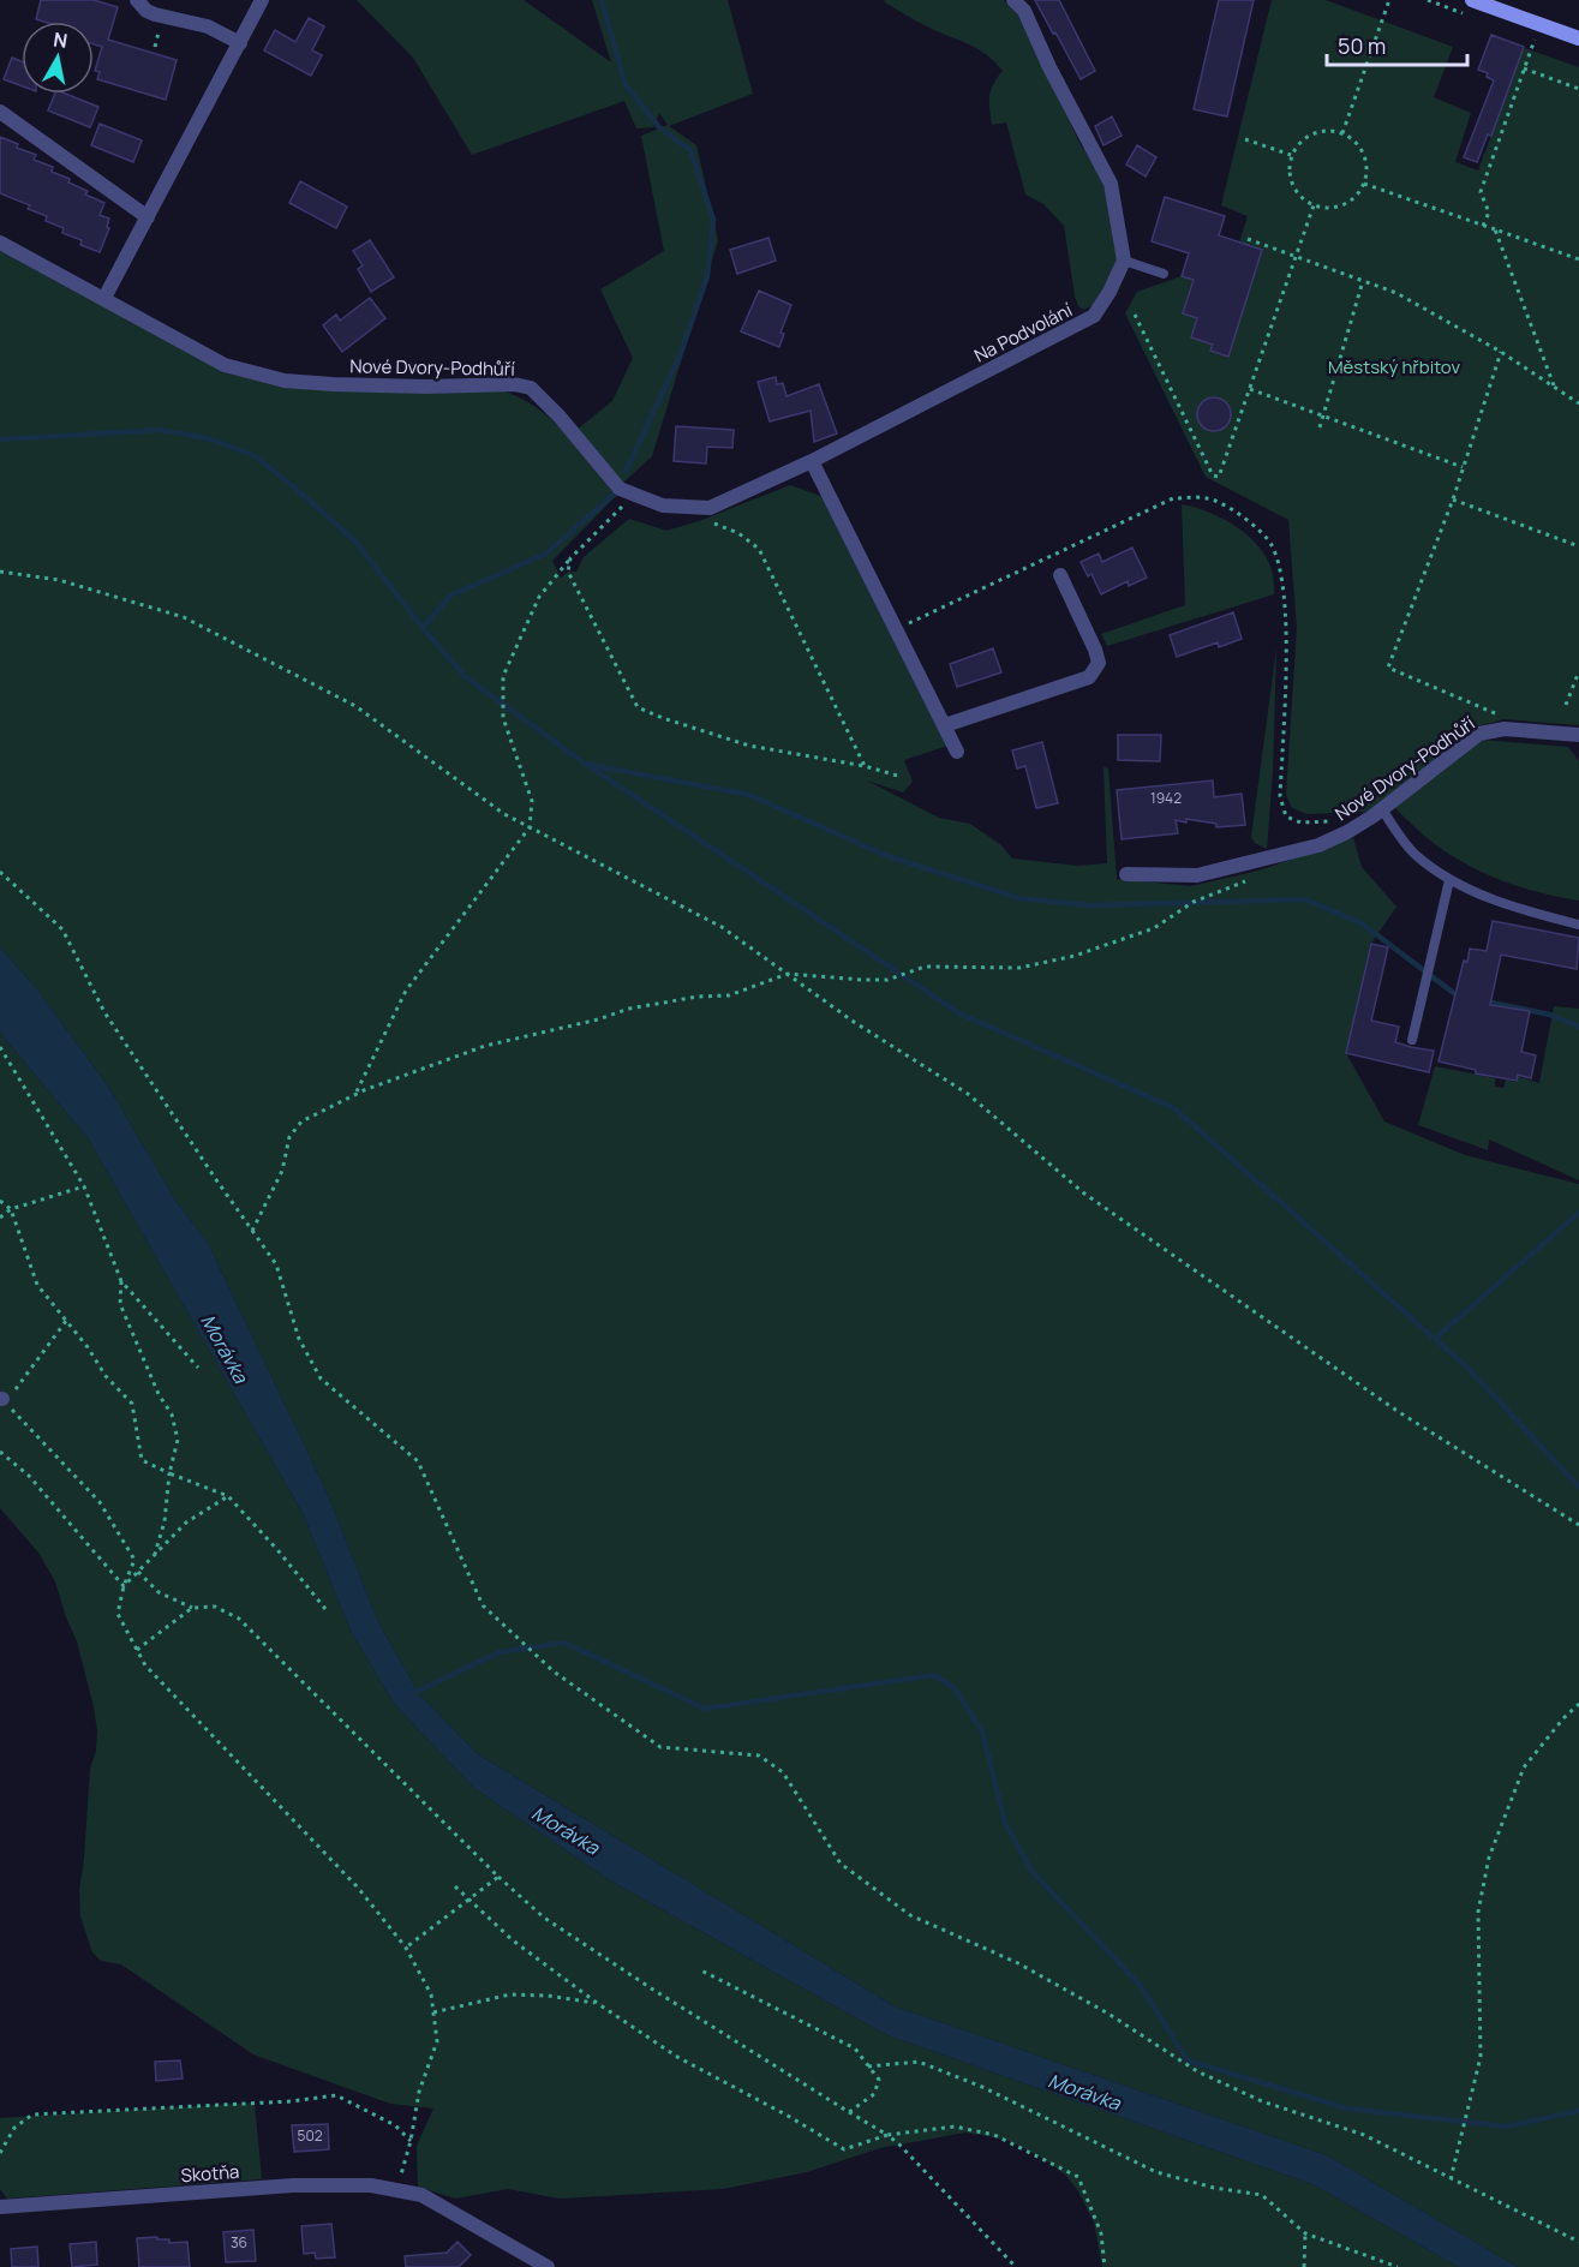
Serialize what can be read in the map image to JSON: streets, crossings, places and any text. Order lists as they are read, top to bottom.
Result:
{
  "streets": {
    "street": ["Na Podvolání", "Nové Dvory-Podhůří", "Skotňa"]
  },
  "crossings": [
    ["Na Podvolání", "Nové Dvory-Podhůří"]
  ],
  "water": ["Morávka"],
  "parks": ["Městský hřbitov"],
  "house_numbers": ["1942", "502", "36"],
  "scale_bar": "50 m",
  "north": "top"
}
